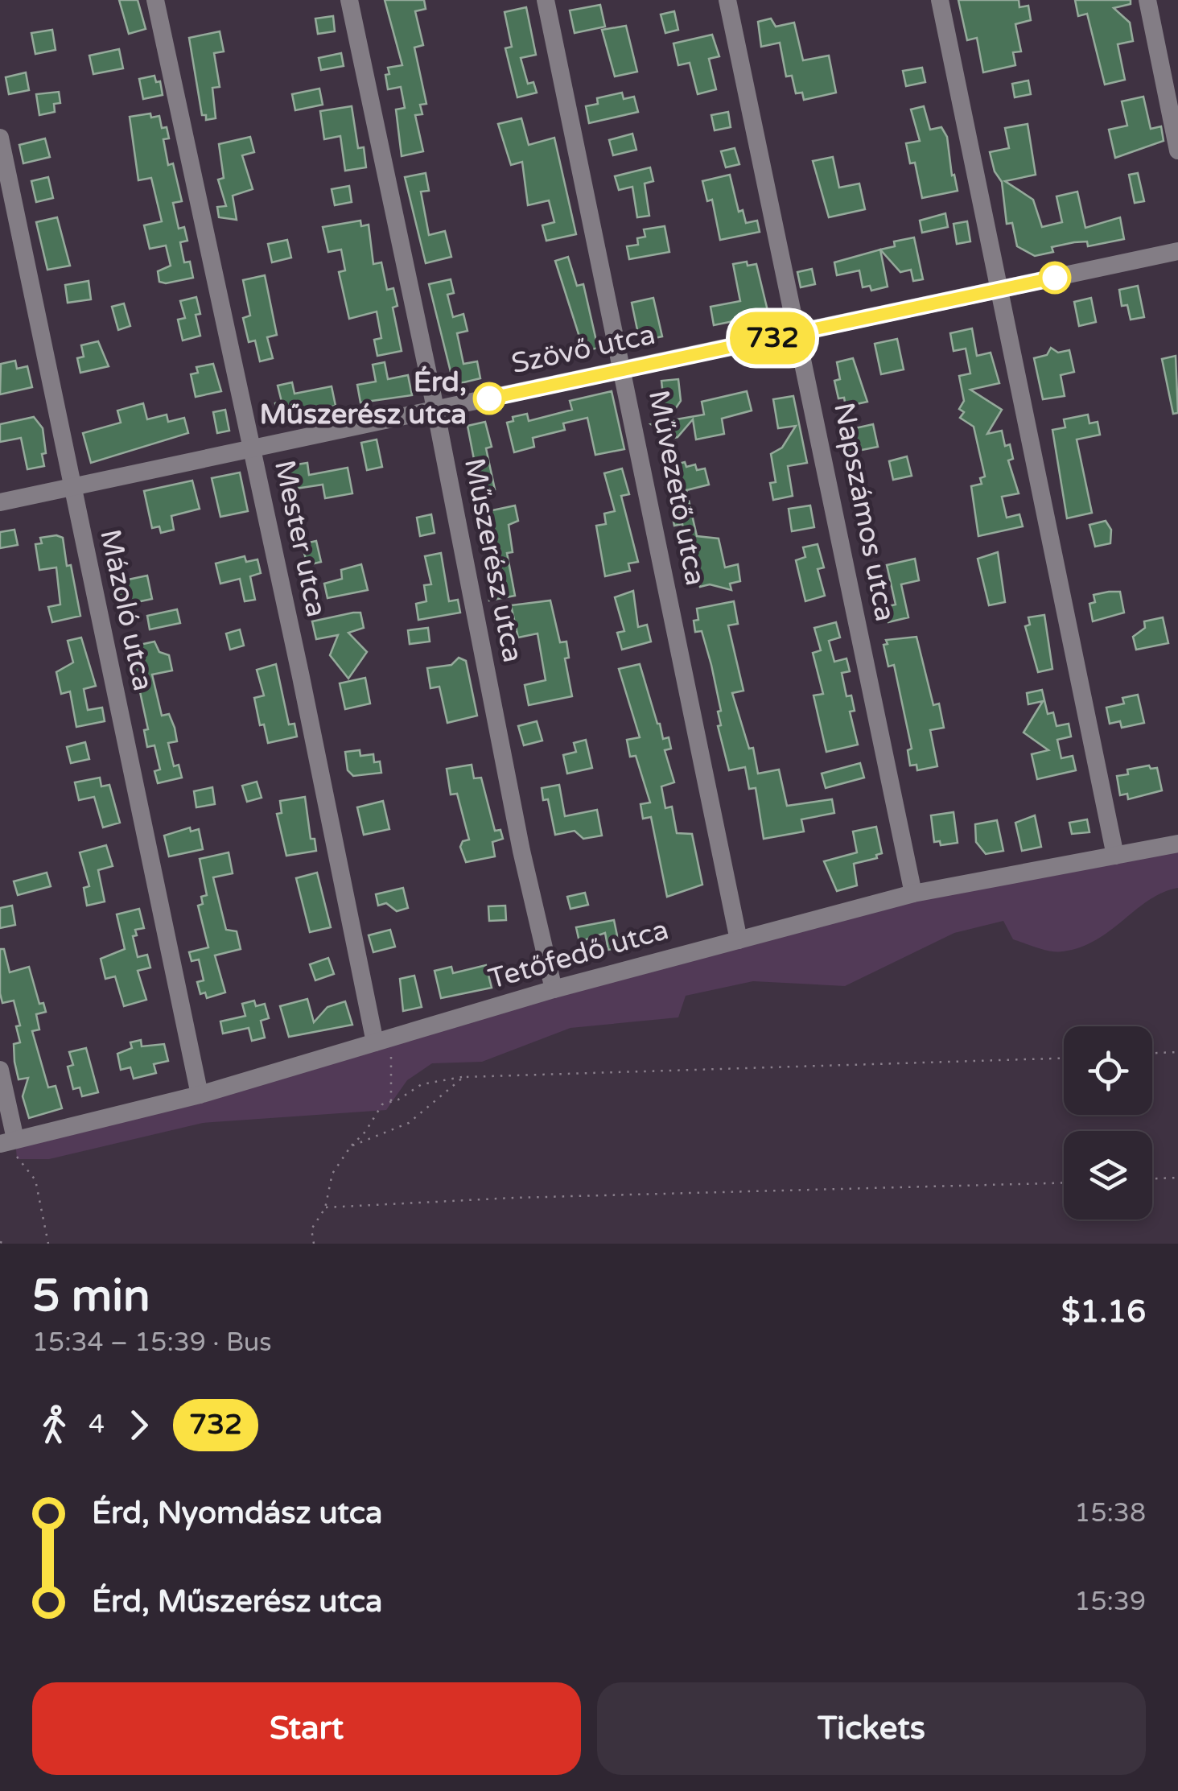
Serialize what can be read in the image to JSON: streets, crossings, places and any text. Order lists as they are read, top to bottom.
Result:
{
  "streets": {
    "street": [
      "Szövő utca",
      "Művezető utca",
      "Napszámos utca",
      "Mester utca",
      "Műszerész utca",
      "Mázoló utca",
      "Tetőfedő utca"
    ]
  },
  "crossings": [
    ["Szövő utca", "Művezető utca"],
    ["Szövő utca", "Napszámos utca"],
    ["Szövő utca", "Mester utca"],
    ["Szövő utca", "Műszerész utca"],
    ["Szövő utca", "Mázoló utca"],
    ["Művezető utca", "Tetőfedő utca"],
    ["Napszámos utca", "Tetőfedő utca"],
    ["Mester utca", "Tetőfedő utca"],
    ["Műszerész utca", "Tetőfedő utca"],
    ["Mázoló utca", "Tetőfedő utca"]
  ],
  "places": ["Érd, Műszerész utca"],
  "lines": ["bus line 732"],
  "page": {
    "on_map": "732",
    "heading": ["5 min", "15:34 – 15:39 · Bus", "$1.16"],
    "legs": ["4", "732"],
    "list": [
      {
        "name": "Érd, Nyomdász utca",
        "value": "15:38"
      },
      {
        "name": "Érd, Műszerész utca",
        "value": "15:39"
      }
    ],
    "buttons": ["Start", "Tickets"]
  }
}
